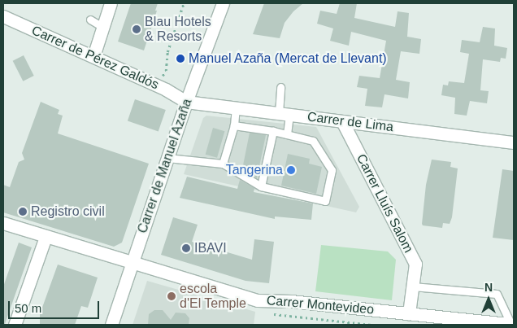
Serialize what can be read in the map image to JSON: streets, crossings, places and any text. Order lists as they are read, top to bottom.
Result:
{
  "streets": {
    "street": [
      "Carrer de Pérez Galdós",
      "Carrer de Lima",
      "Carrer de Manuel Azaña",
      "Carrer Lluís Salom",
      "Carrer Montevideo"
    ]
  },
  "crossings": [
    ["Carrer de Pérez Galdós", "Carrer de Lima"],
    ["Carrer de Pérez Galdós", "Carrer de Manuel Azaña"],
    ["Carrer de Lima", "Carrer de Manuel Azaña"],
    ["Carrer de Lima", "Carrer Lluís Salom"],
    ["Carrer de Manuel Azaña", "Carrer Montevideo"],
    ["Carrer Lluís Salom", "Carrer Montevideo"]
  ],
  "places": [
    "Blau Hotels & Resorts",
    "Manuel Azaña (Mercat de Llevant)",
    "Tangerina",
    "Registro civil",
    "IBAVI",
    "escola d'El Temple"
  ],
  "scale_bar": "50 m",
  "north": "top"
}
